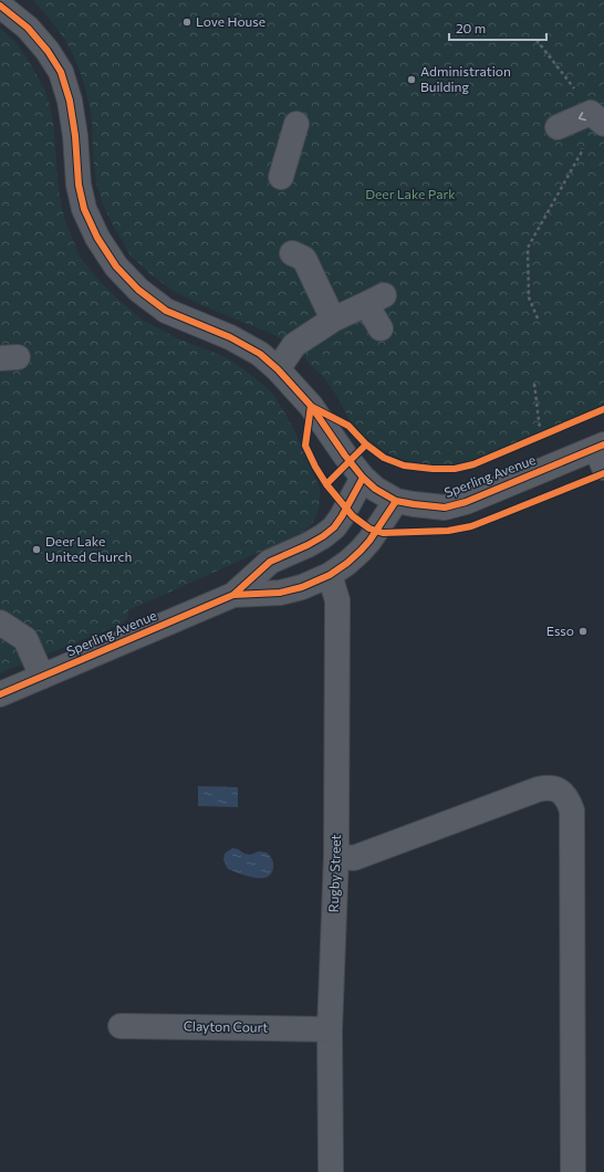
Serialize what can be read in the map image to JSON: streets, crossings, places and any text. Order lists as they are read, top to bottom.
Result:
{
  "streets": {
    "street": ["Sperling Avenue", "Rugby Street", "Clayton Court"]
  },
  "crossings": [
    ["Sperling Avenue", "Rugby Street"],
    ["Rugby Street", "Clayton Court"]
  ],
  "parks": ["Deer Lake Park"],
  "places": [
    "Love House",
    "Administration Building",
    "Deer Lake United Church",
    "Esso"
  ],
  "scale_bar": "20 m"
}
